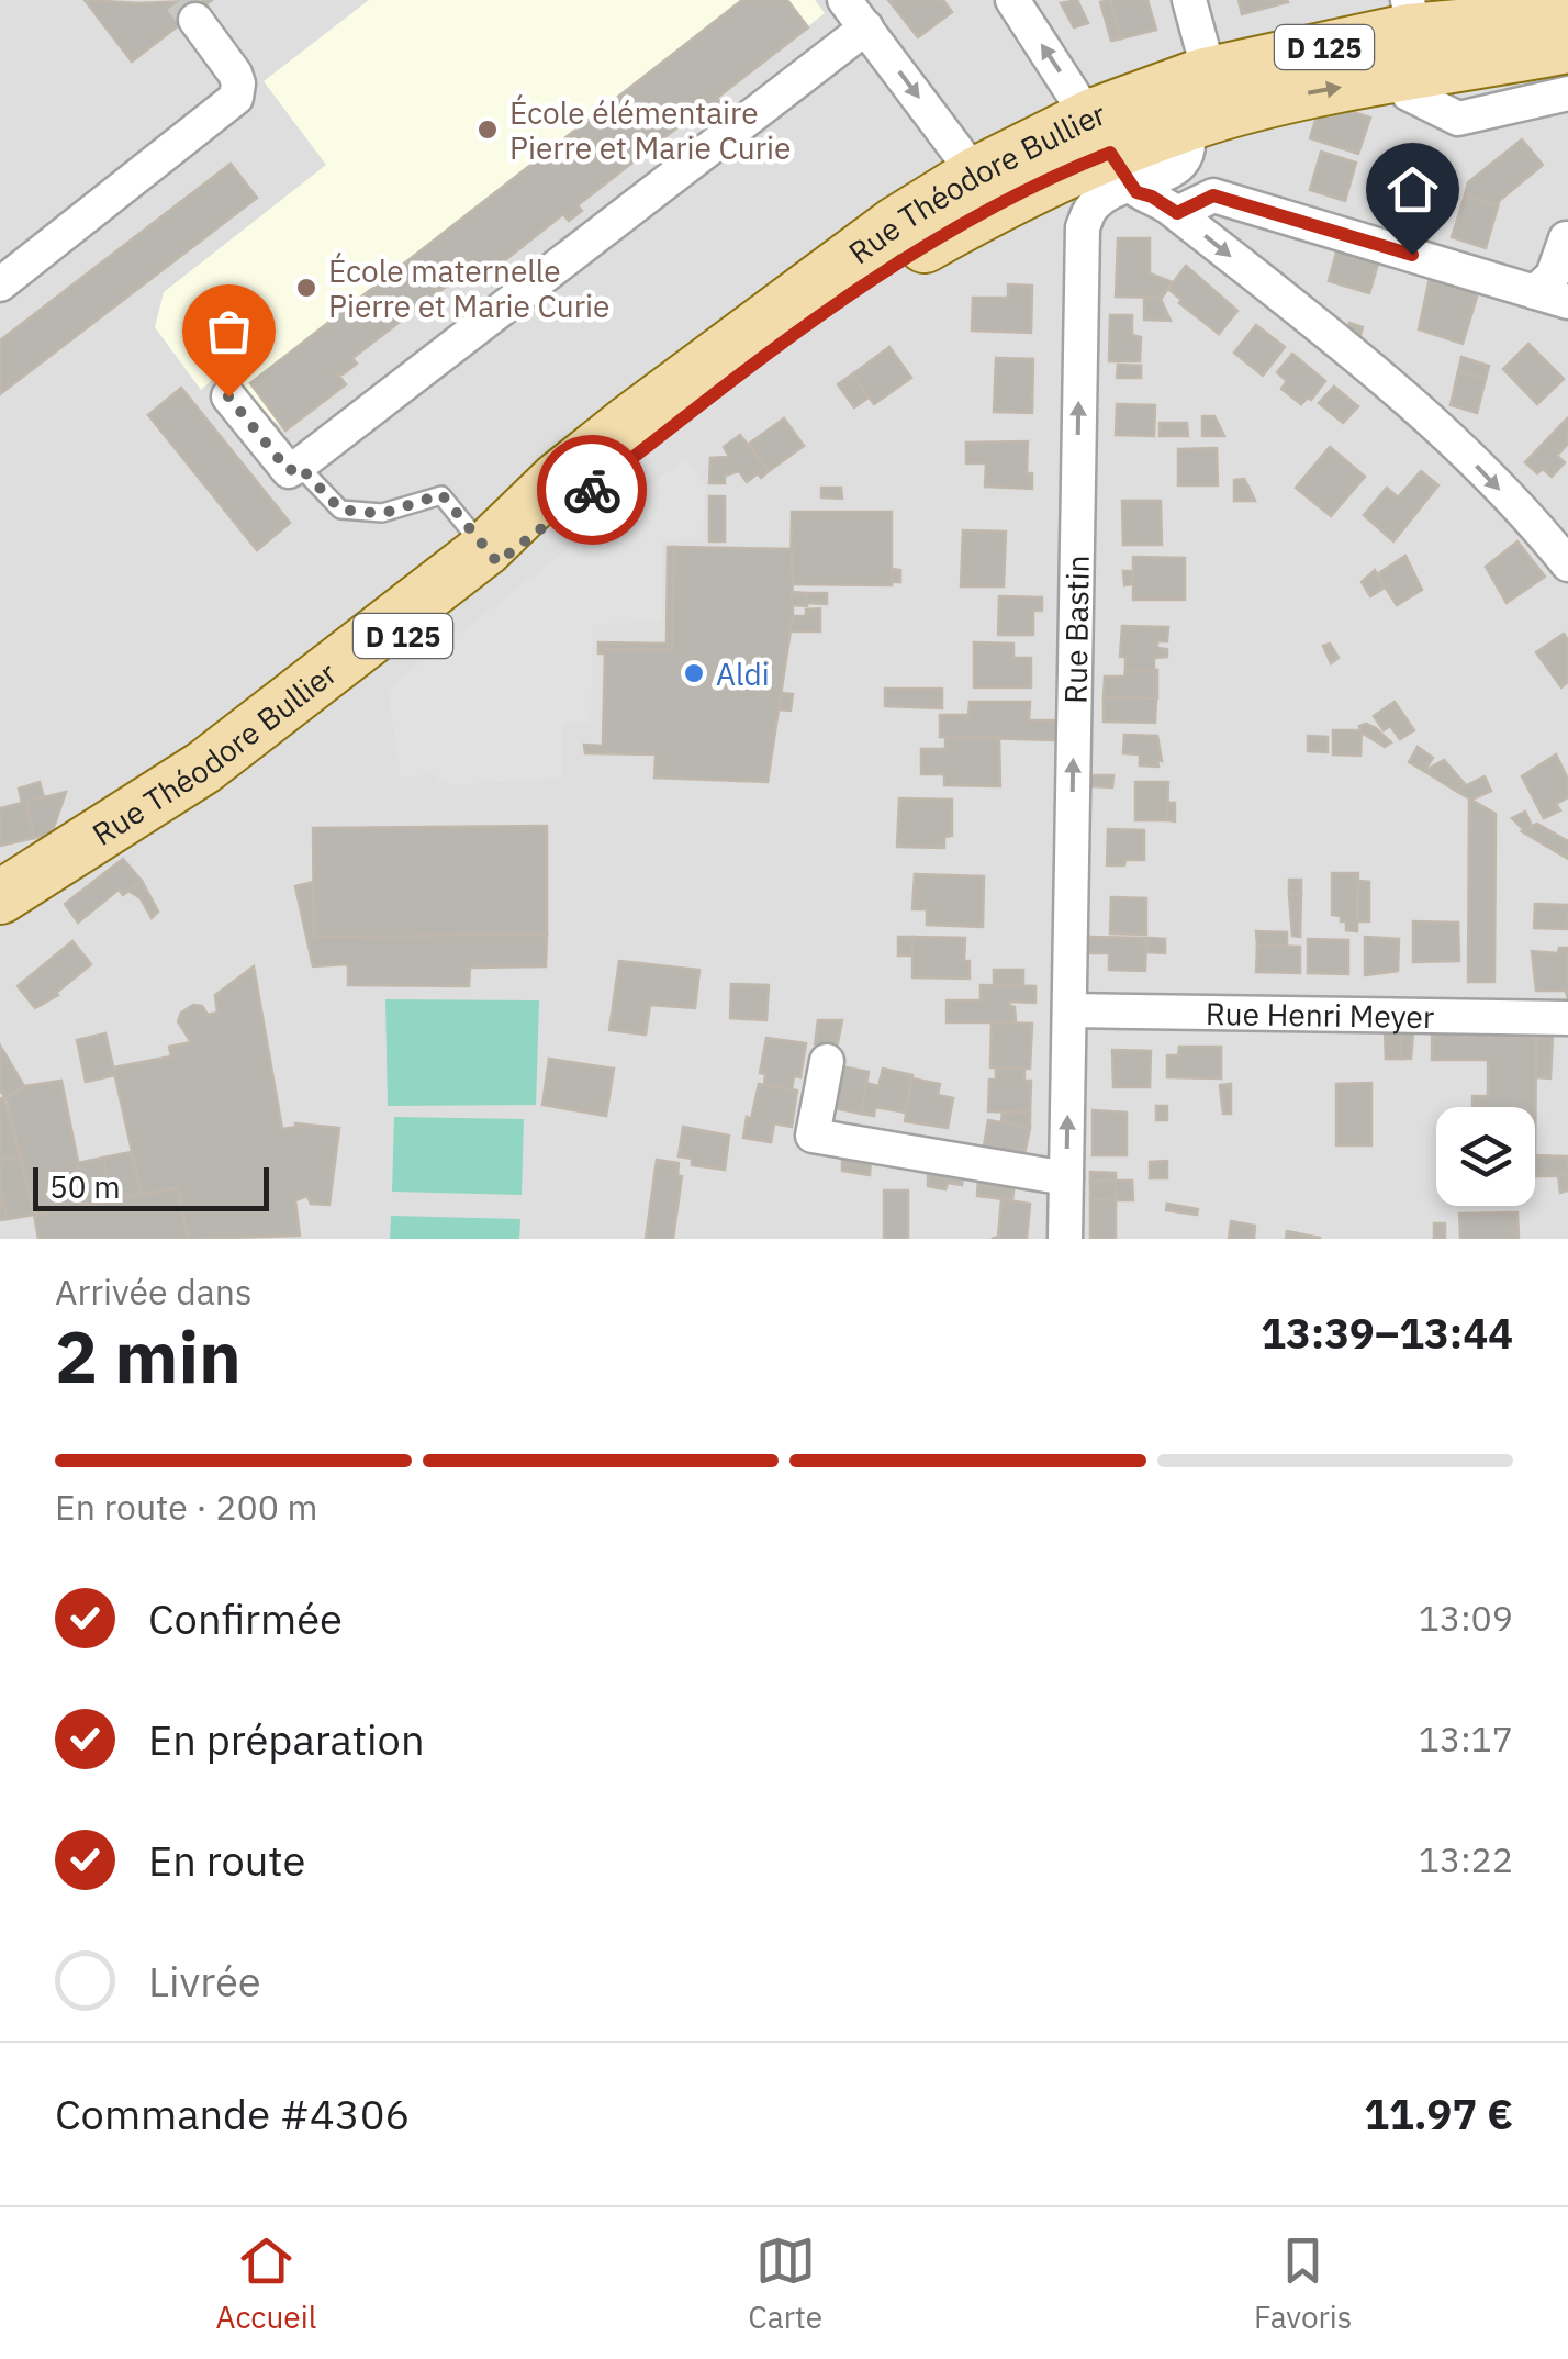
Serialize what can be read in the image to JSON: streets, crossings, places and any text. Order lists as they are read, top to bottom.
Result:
{
  "streets": {
    "main road": ["D 125", "Rue Théodore Bullier"],
    "street": ["Rue Bastin", "Rue Henri Meyer"]
  },
  "crossings": [
    ["Rue Théodore Bullier", "Rue Bastin"],
    ["Rue Bastin", "Rue Henri Meyer"]
  ],
  "one_way": ["Rue Bastin"],
  "places": ["École élémentaire Pierre et Marie Curie", "École maternelle Pierre et Marie Curie", "Aldi"],
  "scale_bar": "50 m",
  "page": {
    "scale": "50 m",
    "heading": ["2 min", "Arrivée dans", "13:39–13:44"],
    "panel": ["Commande #4306", "11.97 €"],
    "bar": "En route · 200 m",
    "list": [
      ["Confirmée", "13:09"],
      ["En préparation", "13:17"],
      ["En route", "13:22"],
      "Livrée"
    ],
    "tabs": ["Accueil", "Carte", "Favoris"]
  }
}
